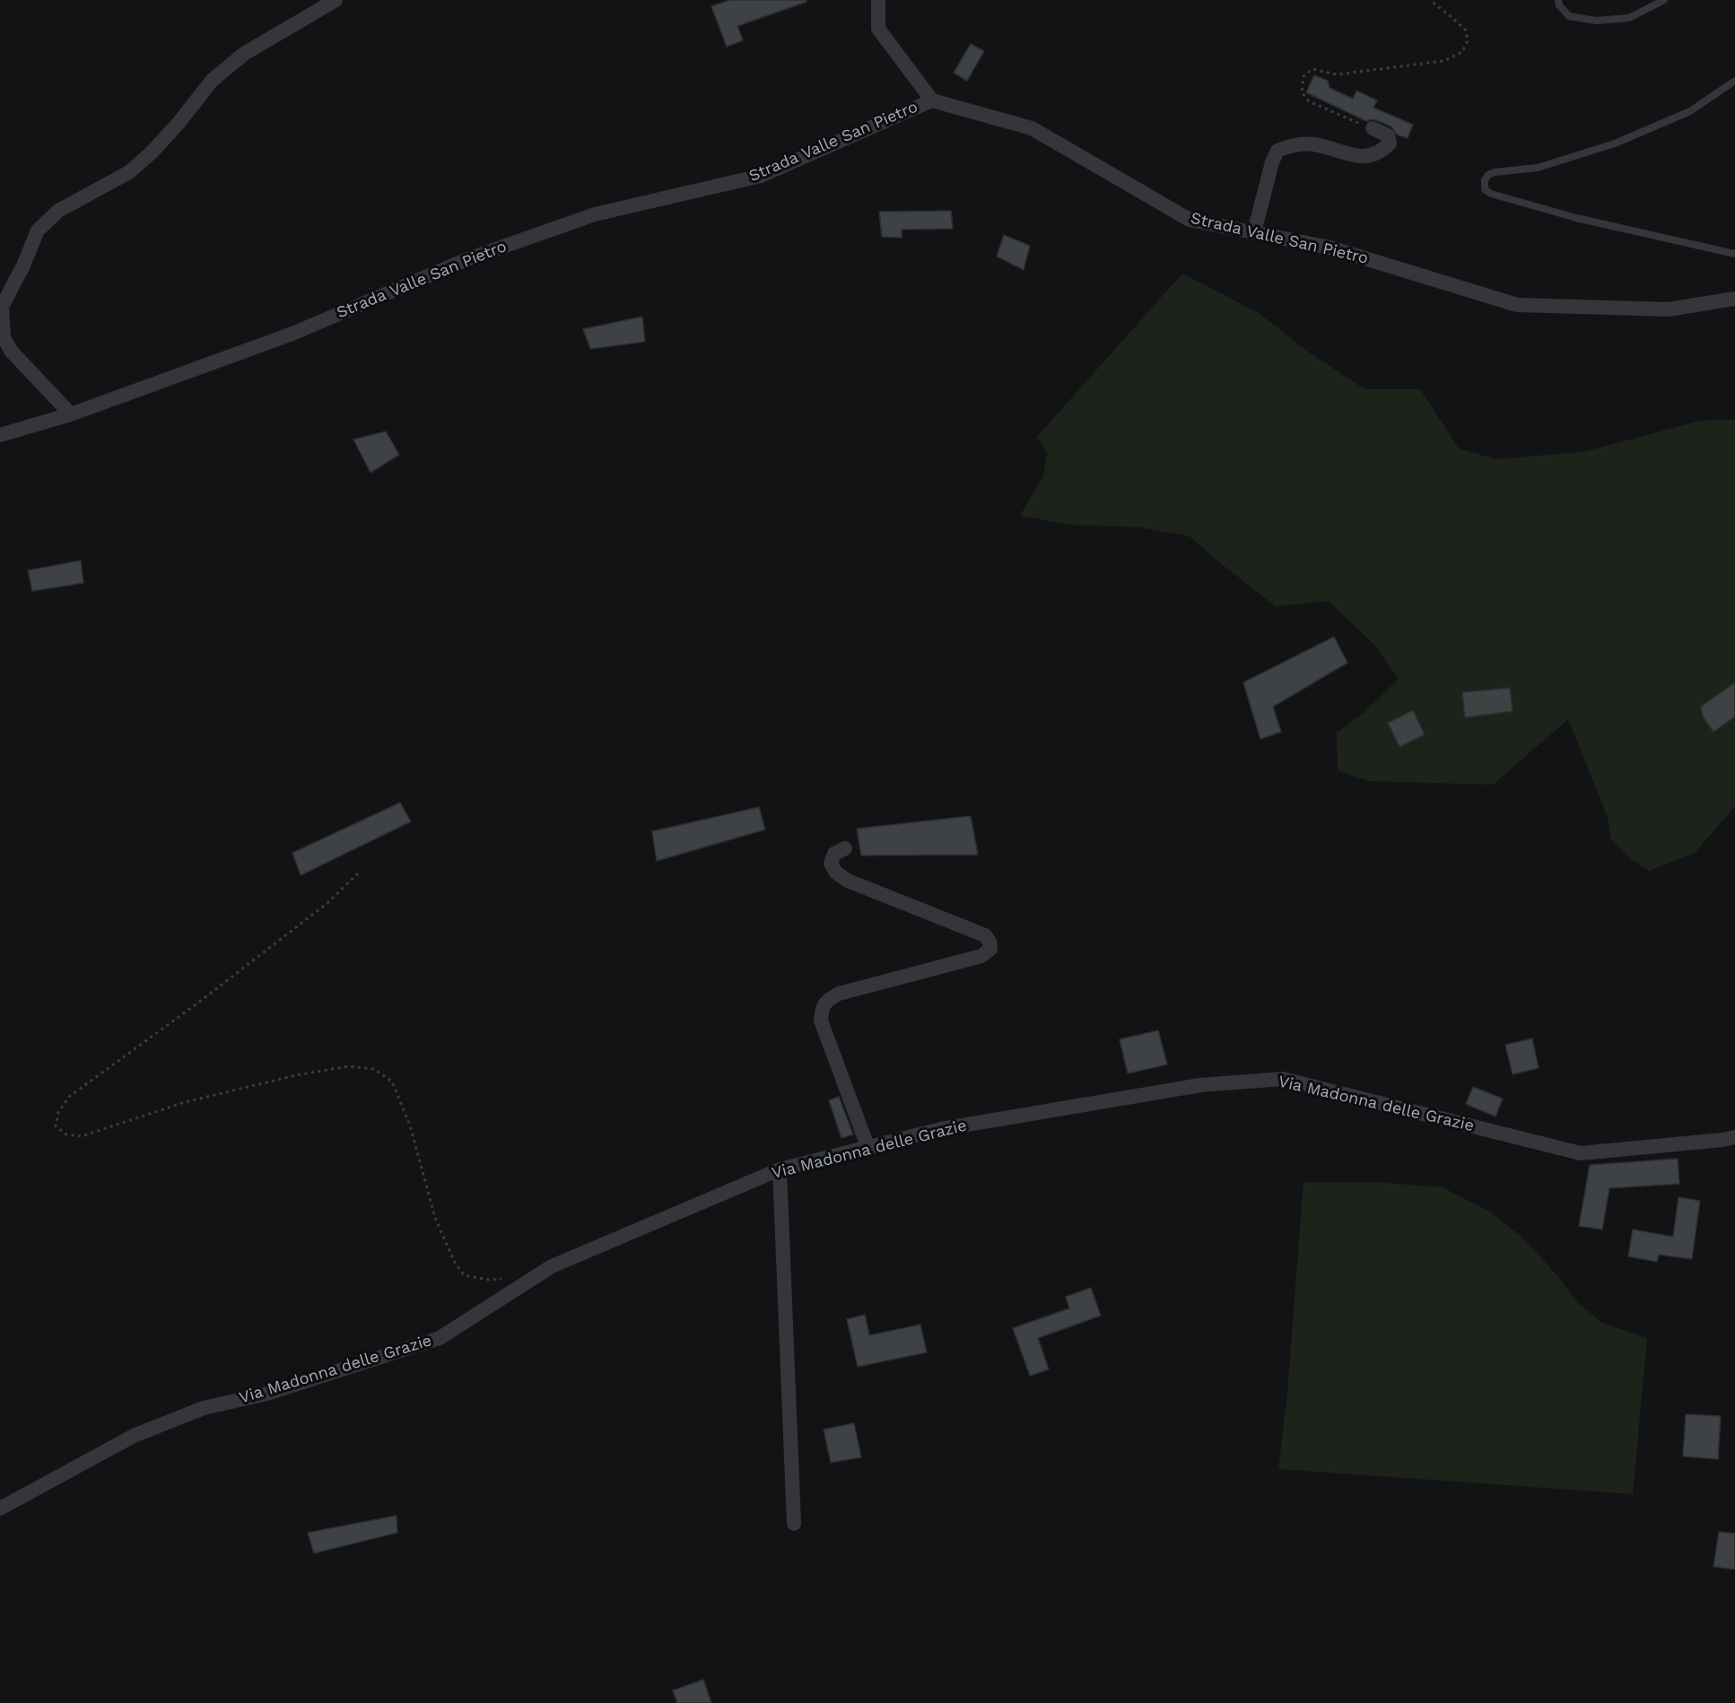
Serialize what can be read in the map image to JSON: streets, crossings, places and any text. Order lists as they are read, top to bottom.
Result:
{
  "streets": {
    "street": ["Strada Valle San Pietro", "Via Madonna delle Grazie"]
  }
}
